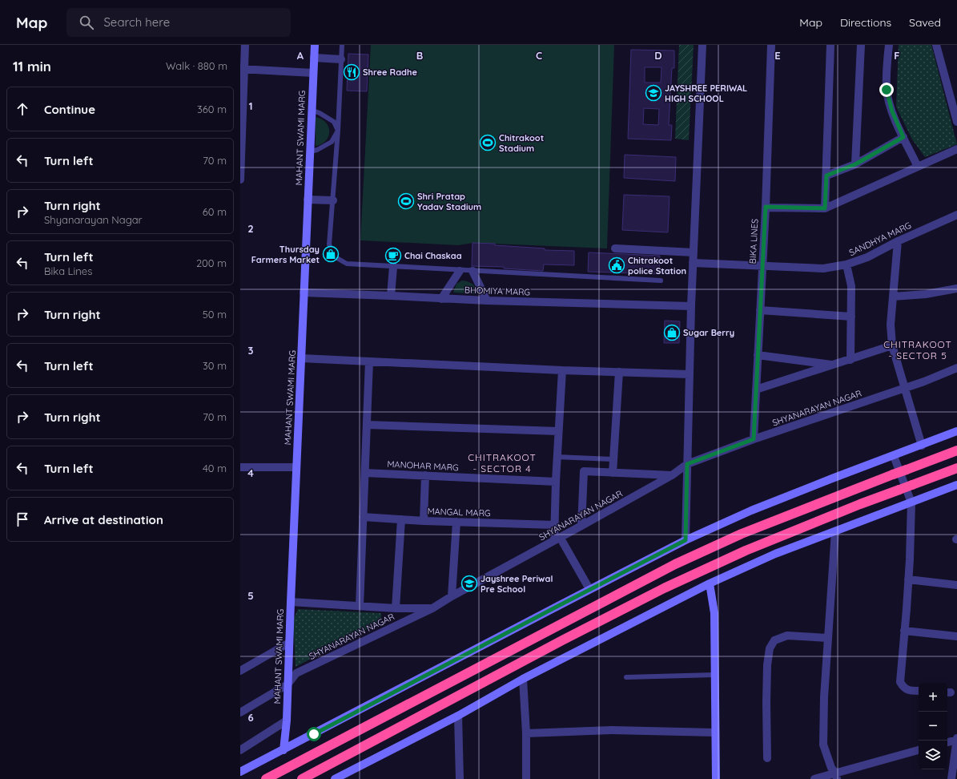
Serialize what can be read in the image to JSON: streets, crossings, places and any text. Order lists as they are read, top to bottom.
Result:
{
  "streets": {
    "street": [
      "MAHANT SWAMI MARG",
      "SANDHYA MARG",
      "BIKA LINES",
      "BHOMIYA MARG",
      "SHYANARAYAN NAGAR",
      "MANOHAR MARG",
      "MANGAL MARG"
    ]
  },
  "crossings": [
    ["MAHANT SWAMI MARG", "BHOMIYA MARG"],
    ["MAHANT SWAMI MARG", "SHYANARAYAN NAGAR"],
    ["SANDHYA MARG", "BIKA LINES"],
    ["BIKA LINES", "SHYANARAYAN NAGAR"]
  ],
  "districts": ["CHITRAKOOT - SECTOR 5", "CHITRAKOOT - SECTOR 4"],
  "places": {
    "restaurant": ["Shree Radhe"],
    "school or university": ["JAYSHREE PERIWAL HIGH SCHOOL", "Jayshree Periwal Pre School"],
    "sports": ["Chitrakoot Stadium", "Shri Pratap Yadav Stadium"],
    "shop": ["Thursday Farmers Market", "Sugar Berry"],
    "cafe": ["Chai Chaskaa"],
    "public building": ["Chitrakoot police Station"]
  },
  "page": {
    "header": "Map",
    "search": "Search here",
    "nav": ["Map", "Directions", "Saved"],
    "heading": ["11 min", "Walk · 880 m"],
    "list": [
      ["Continue", "360 m"],
      ["Turn left", "70 m"],
      ["Turn right", "Shyanarayan Nagar", "60 m"],
      ["Turn left", "Bika Lines", "200 m"],
      ["Turn right", "50 m"],
      ["Turn left", "30 m"],
      ["Turn right", "70 m"],
      ["Turn left", "40 m"],
      "Arrive at destination"
    ],
    "map_buttons": ["+", "−"]
  },
  "grid": {
    "columns": [
      "A",
      "B",
      "C",
      "D",
      "E",
      "F"
    ],
    "rows": [
      "1",
      "2",
      "3",
      "4",
      "5",
      "6"
    ]
  }
}
